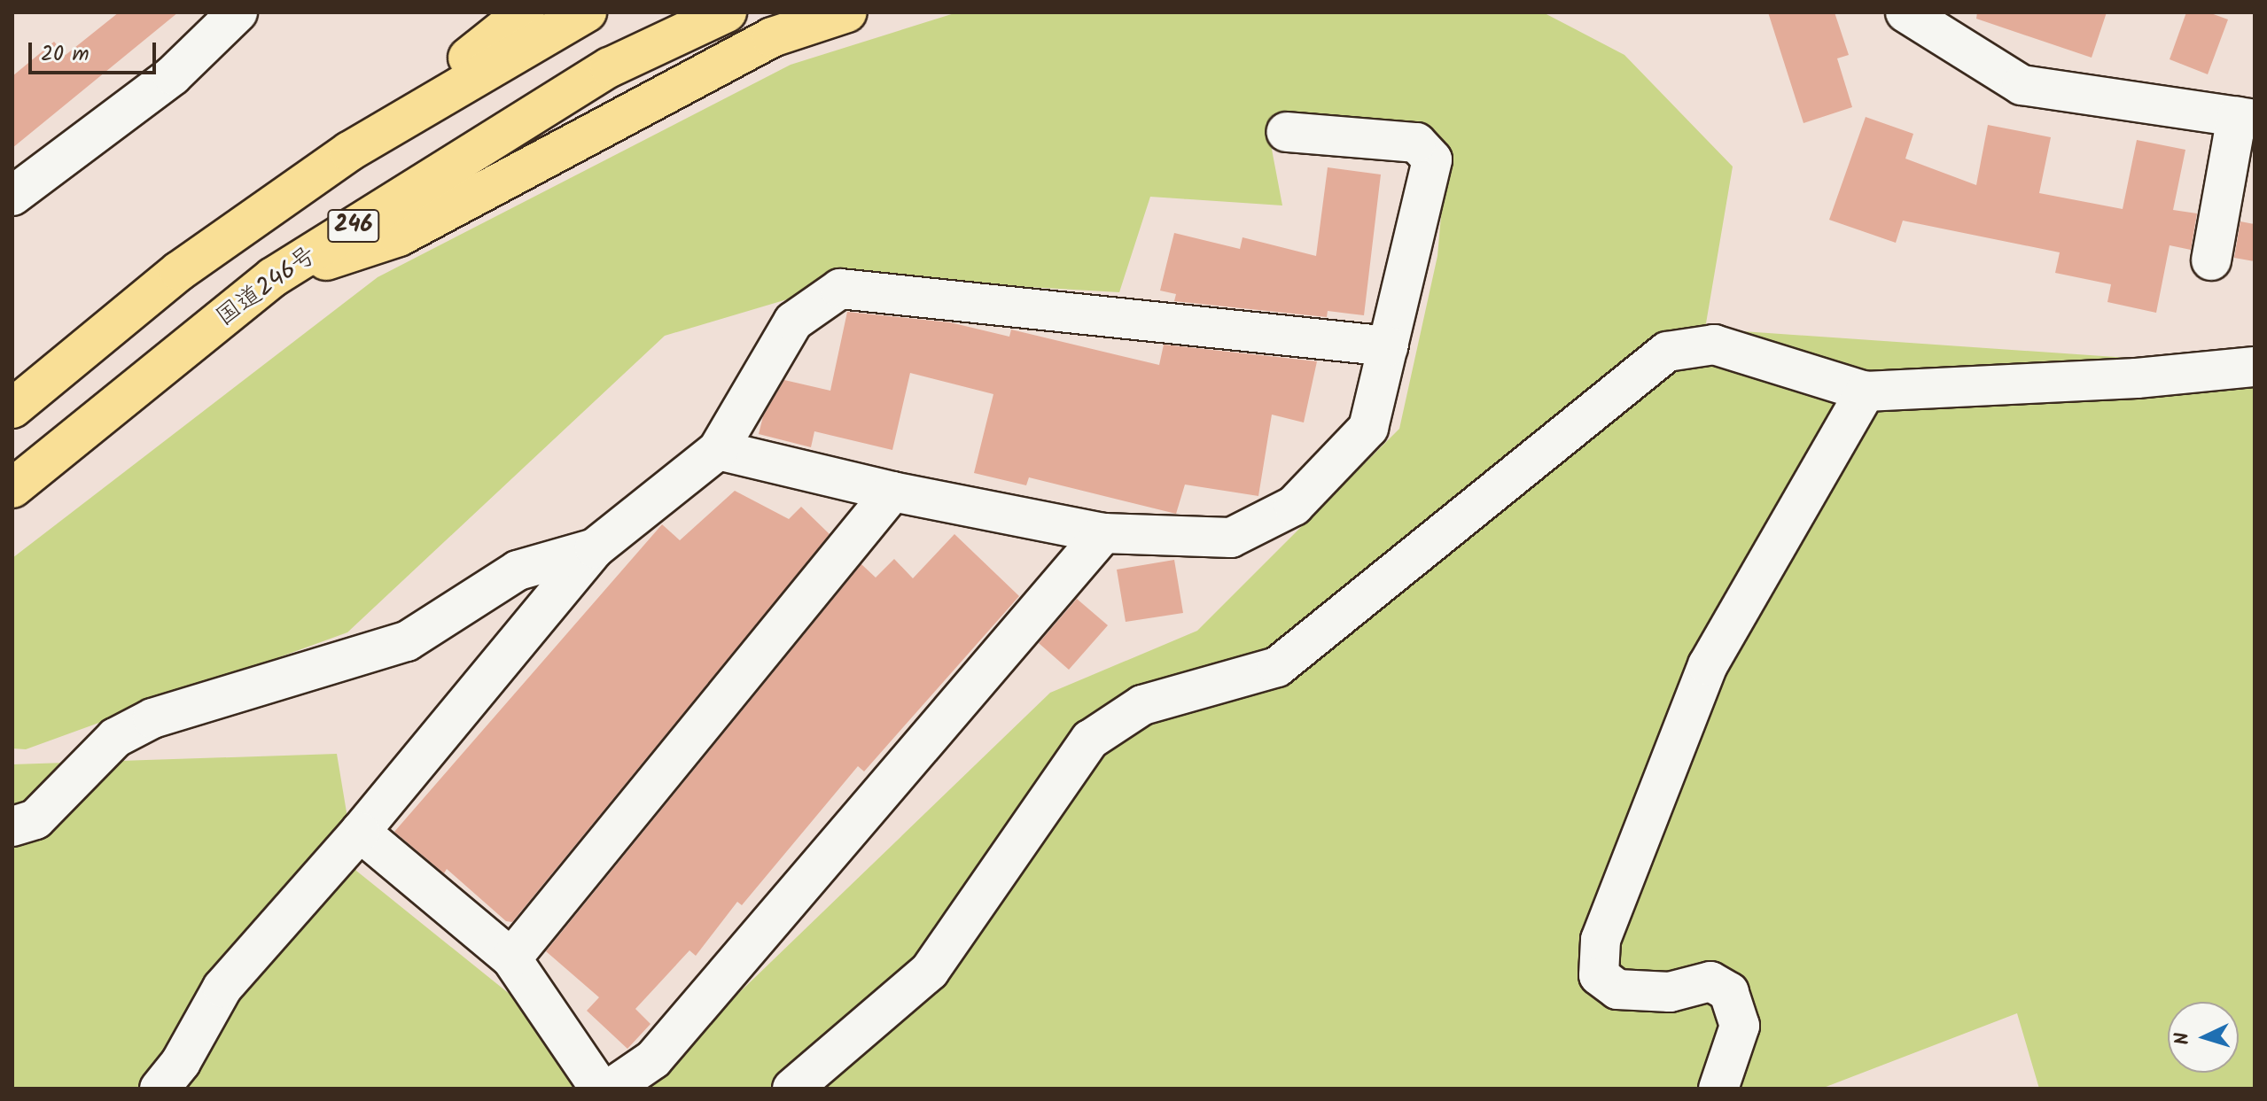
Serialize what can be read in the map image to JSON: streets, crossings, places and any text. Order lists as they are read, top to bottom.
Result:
{
  "streets": {
    "highway": ["246", "国道246号"]
  },
  "scale_bar": "20 m",
  "north": "left"
}
